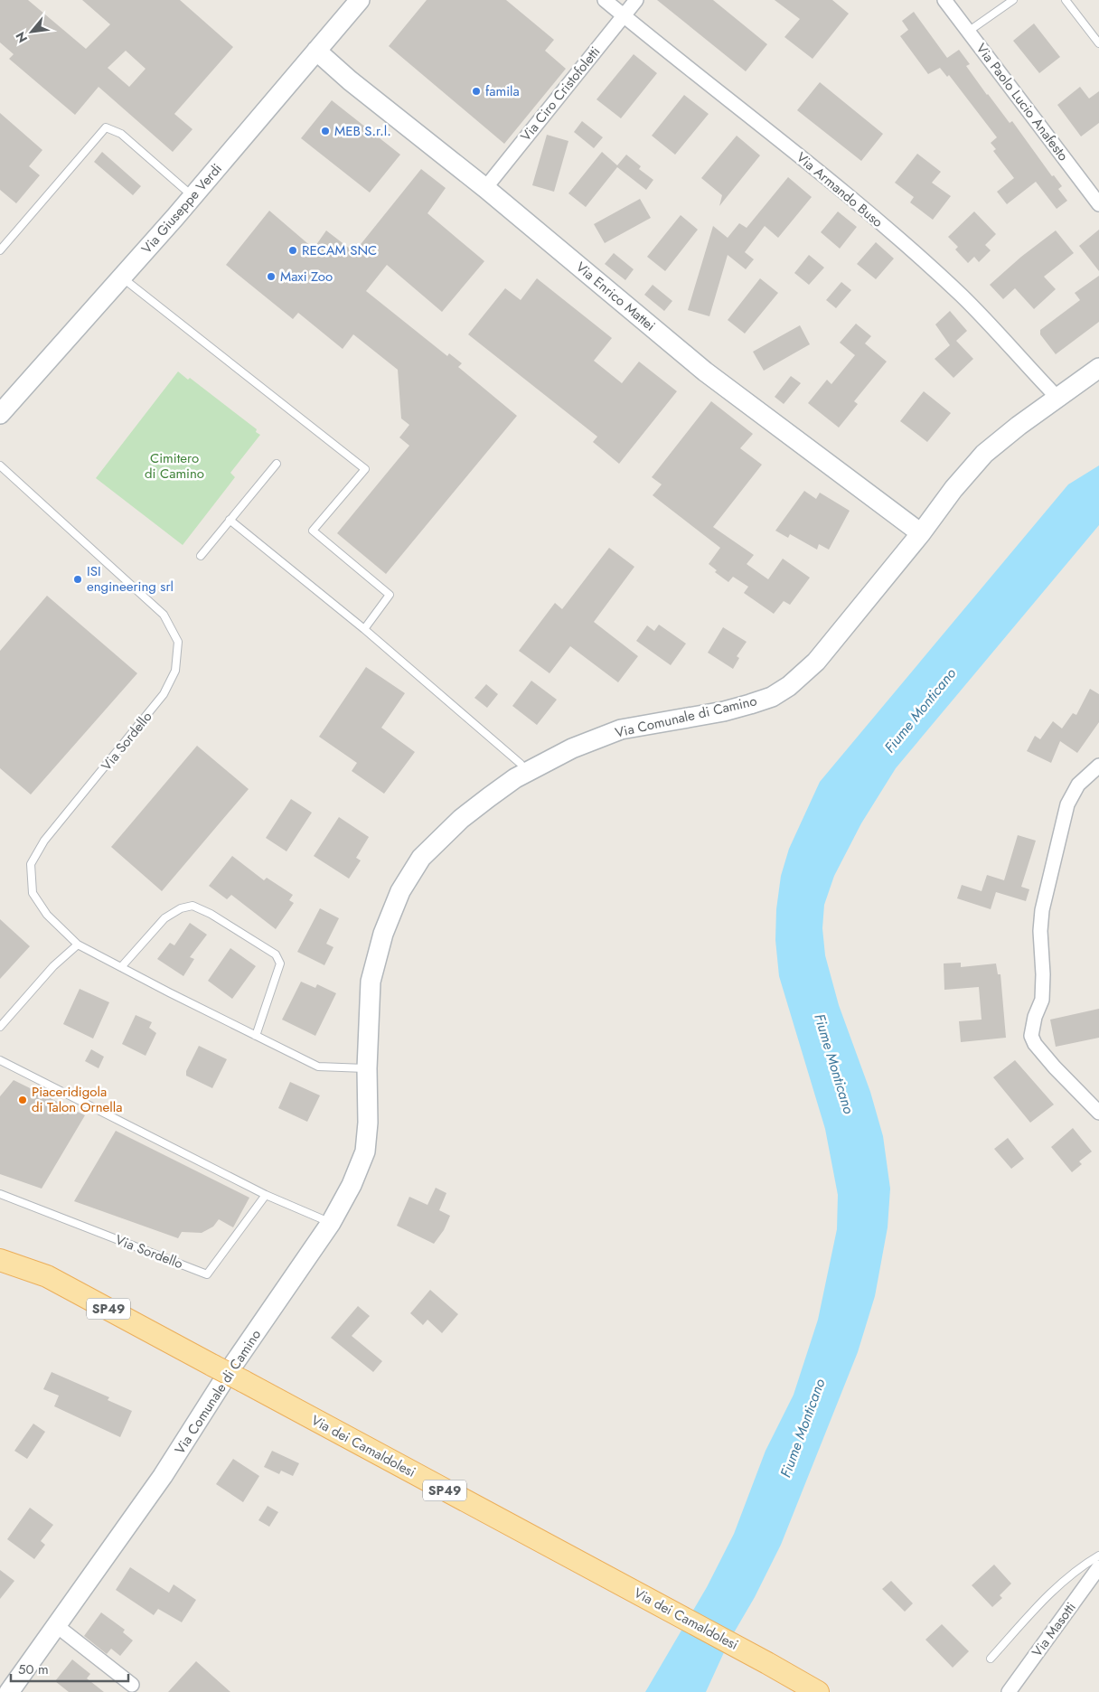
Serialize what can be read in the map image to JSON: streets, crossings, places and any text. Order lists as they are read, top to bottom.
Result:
{
  "streets": {
    "main road": ["SP49", "Via dei Camaldolesi"],
    "street": [
      "Via Ciro Cristofoletti",
      "Via Paolo Lucio Anafesto",
      "Via Armando Buso",
      "Via Giuseppe Verdi",
      "Via Enrico Mattei",
      "Via Comunale di Camino",
      "Via Masotti"
    ],
    "lane": ["Via Sordello"]
  },
  "crossings": [
    ["Via Ciro Cristofoletti", "Via Armando Buso"],
    ["Via Ciro Cristofoletti", "Via Enrico Mattei"],
    ["Via Armando Buso", "Via Comunale di Camino"],
    ["Via Giuseppe Verdi", "Via Enrico Mattei"],
    ["Via Enrico Mattei", "Via Comunale di Camino"]
  ],
  "water": ["Fiume Monticano"],
  "parks": ["Cimitero di Camino"],
  "places": [
    "famila",
    "MEB S.r.l.",
    "RECAM SNC",
    "Maxi Zoo",
    "ISI engineering srl",
    "Piaceridigola di Talon Ornella"
  ],
  "scale_bar": "50 m",
  "north": "bottom left"
}
